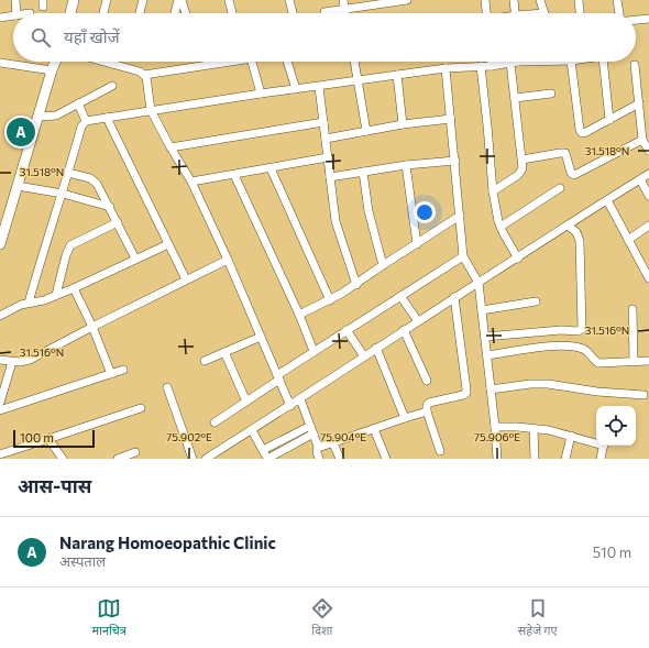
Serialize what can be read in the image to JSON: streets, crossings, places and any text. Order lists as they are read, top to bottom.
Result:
{
  "scale_bar": "100 m",
  "page": {
    "search": "यहाँ खोजें",
    "pins": "A",
    "scale": "100 m",
    "heading": "आस-पास",
    "list": [
      {
        "mark": "A",
        "name": "Narang Homoeopathic Clinic",
        "note": "अस्पताल",
        "value": "510 m"
      }
    ],
    "nav": ["मानचित्र", "दिशा", "सहेजे गए"]
  },
  "coordinates": [
    "31.518°N",
    "31.516°N",
    "75.902°E",
    "75.904°E",
    "75.906°E"
  ]
}
